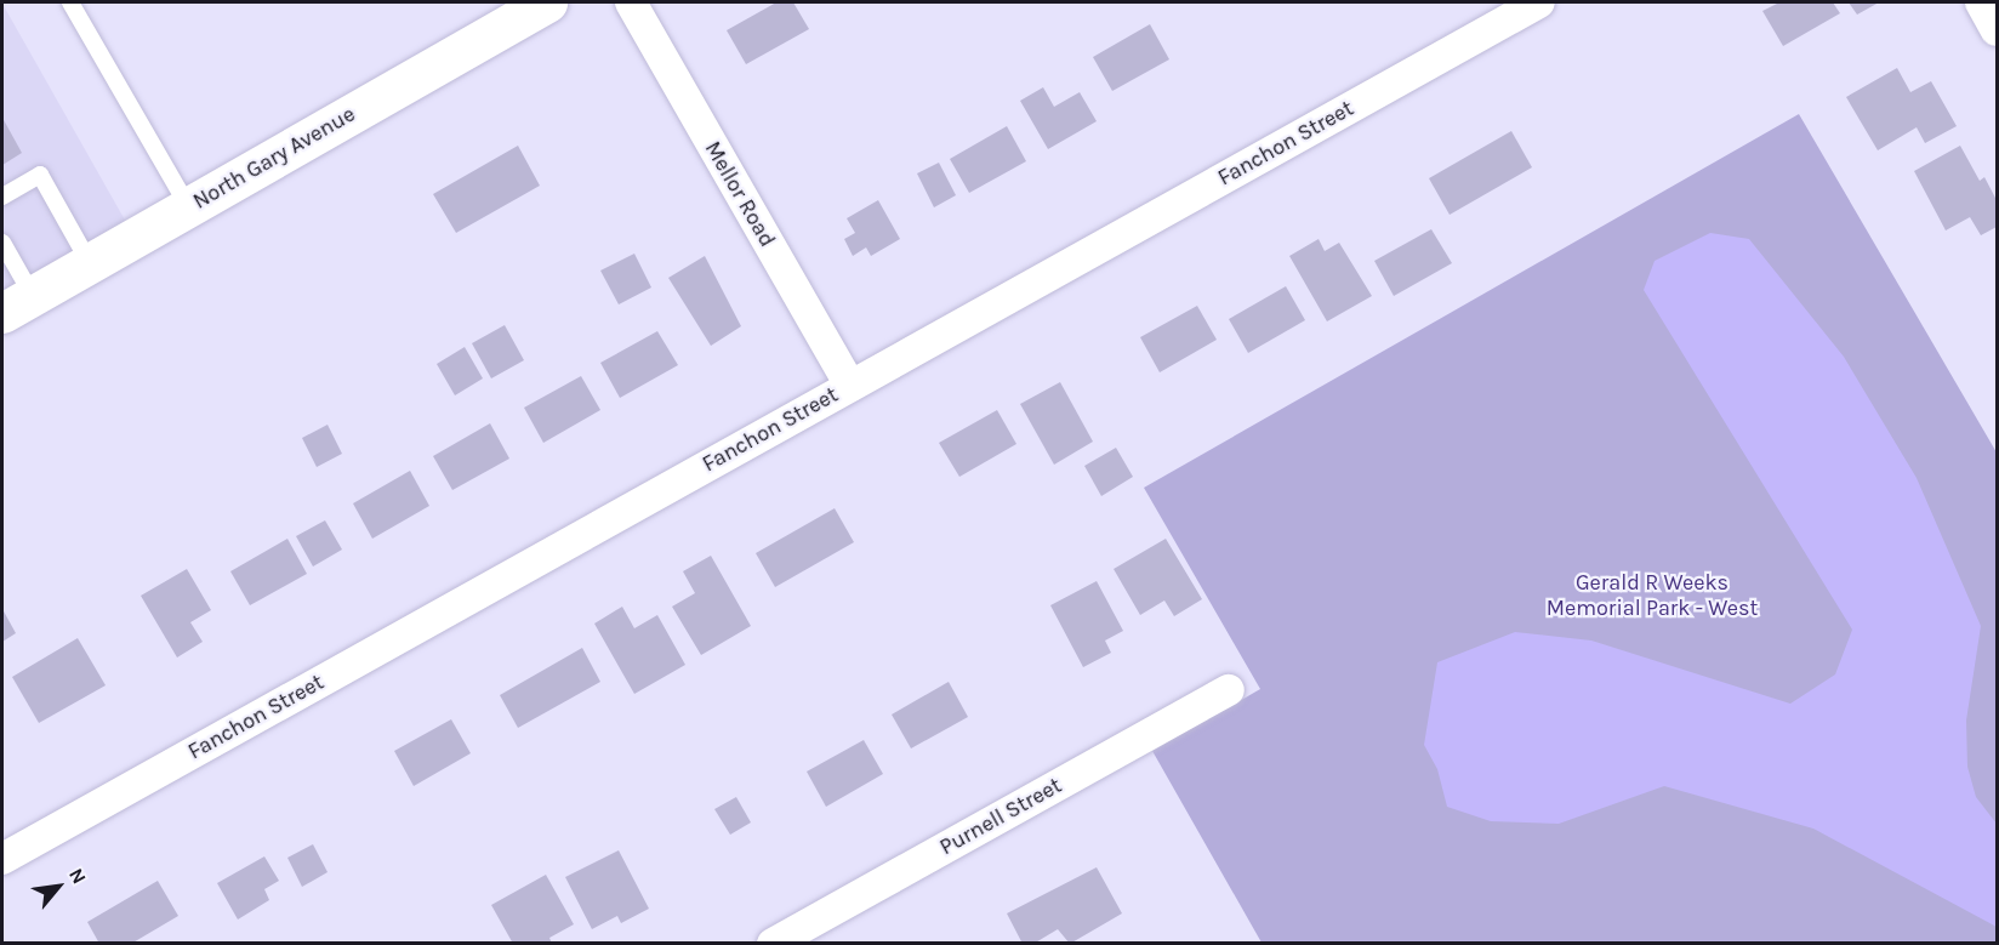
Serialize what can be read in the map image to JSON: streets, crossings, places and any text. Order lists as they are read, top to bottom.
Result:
{
  "streets": {
    "main road": ["North Gary Avenue"],
    "street": ["Fanchon Street", "Mellor Road", "Purnell Street"]
  },
  "crossings": [
    ["Fanchon Street", "Mellor Road"]
  ],
  "parks": ["Gerald R Weeks Memorial Park - West"],
  "north": "top right"
}
